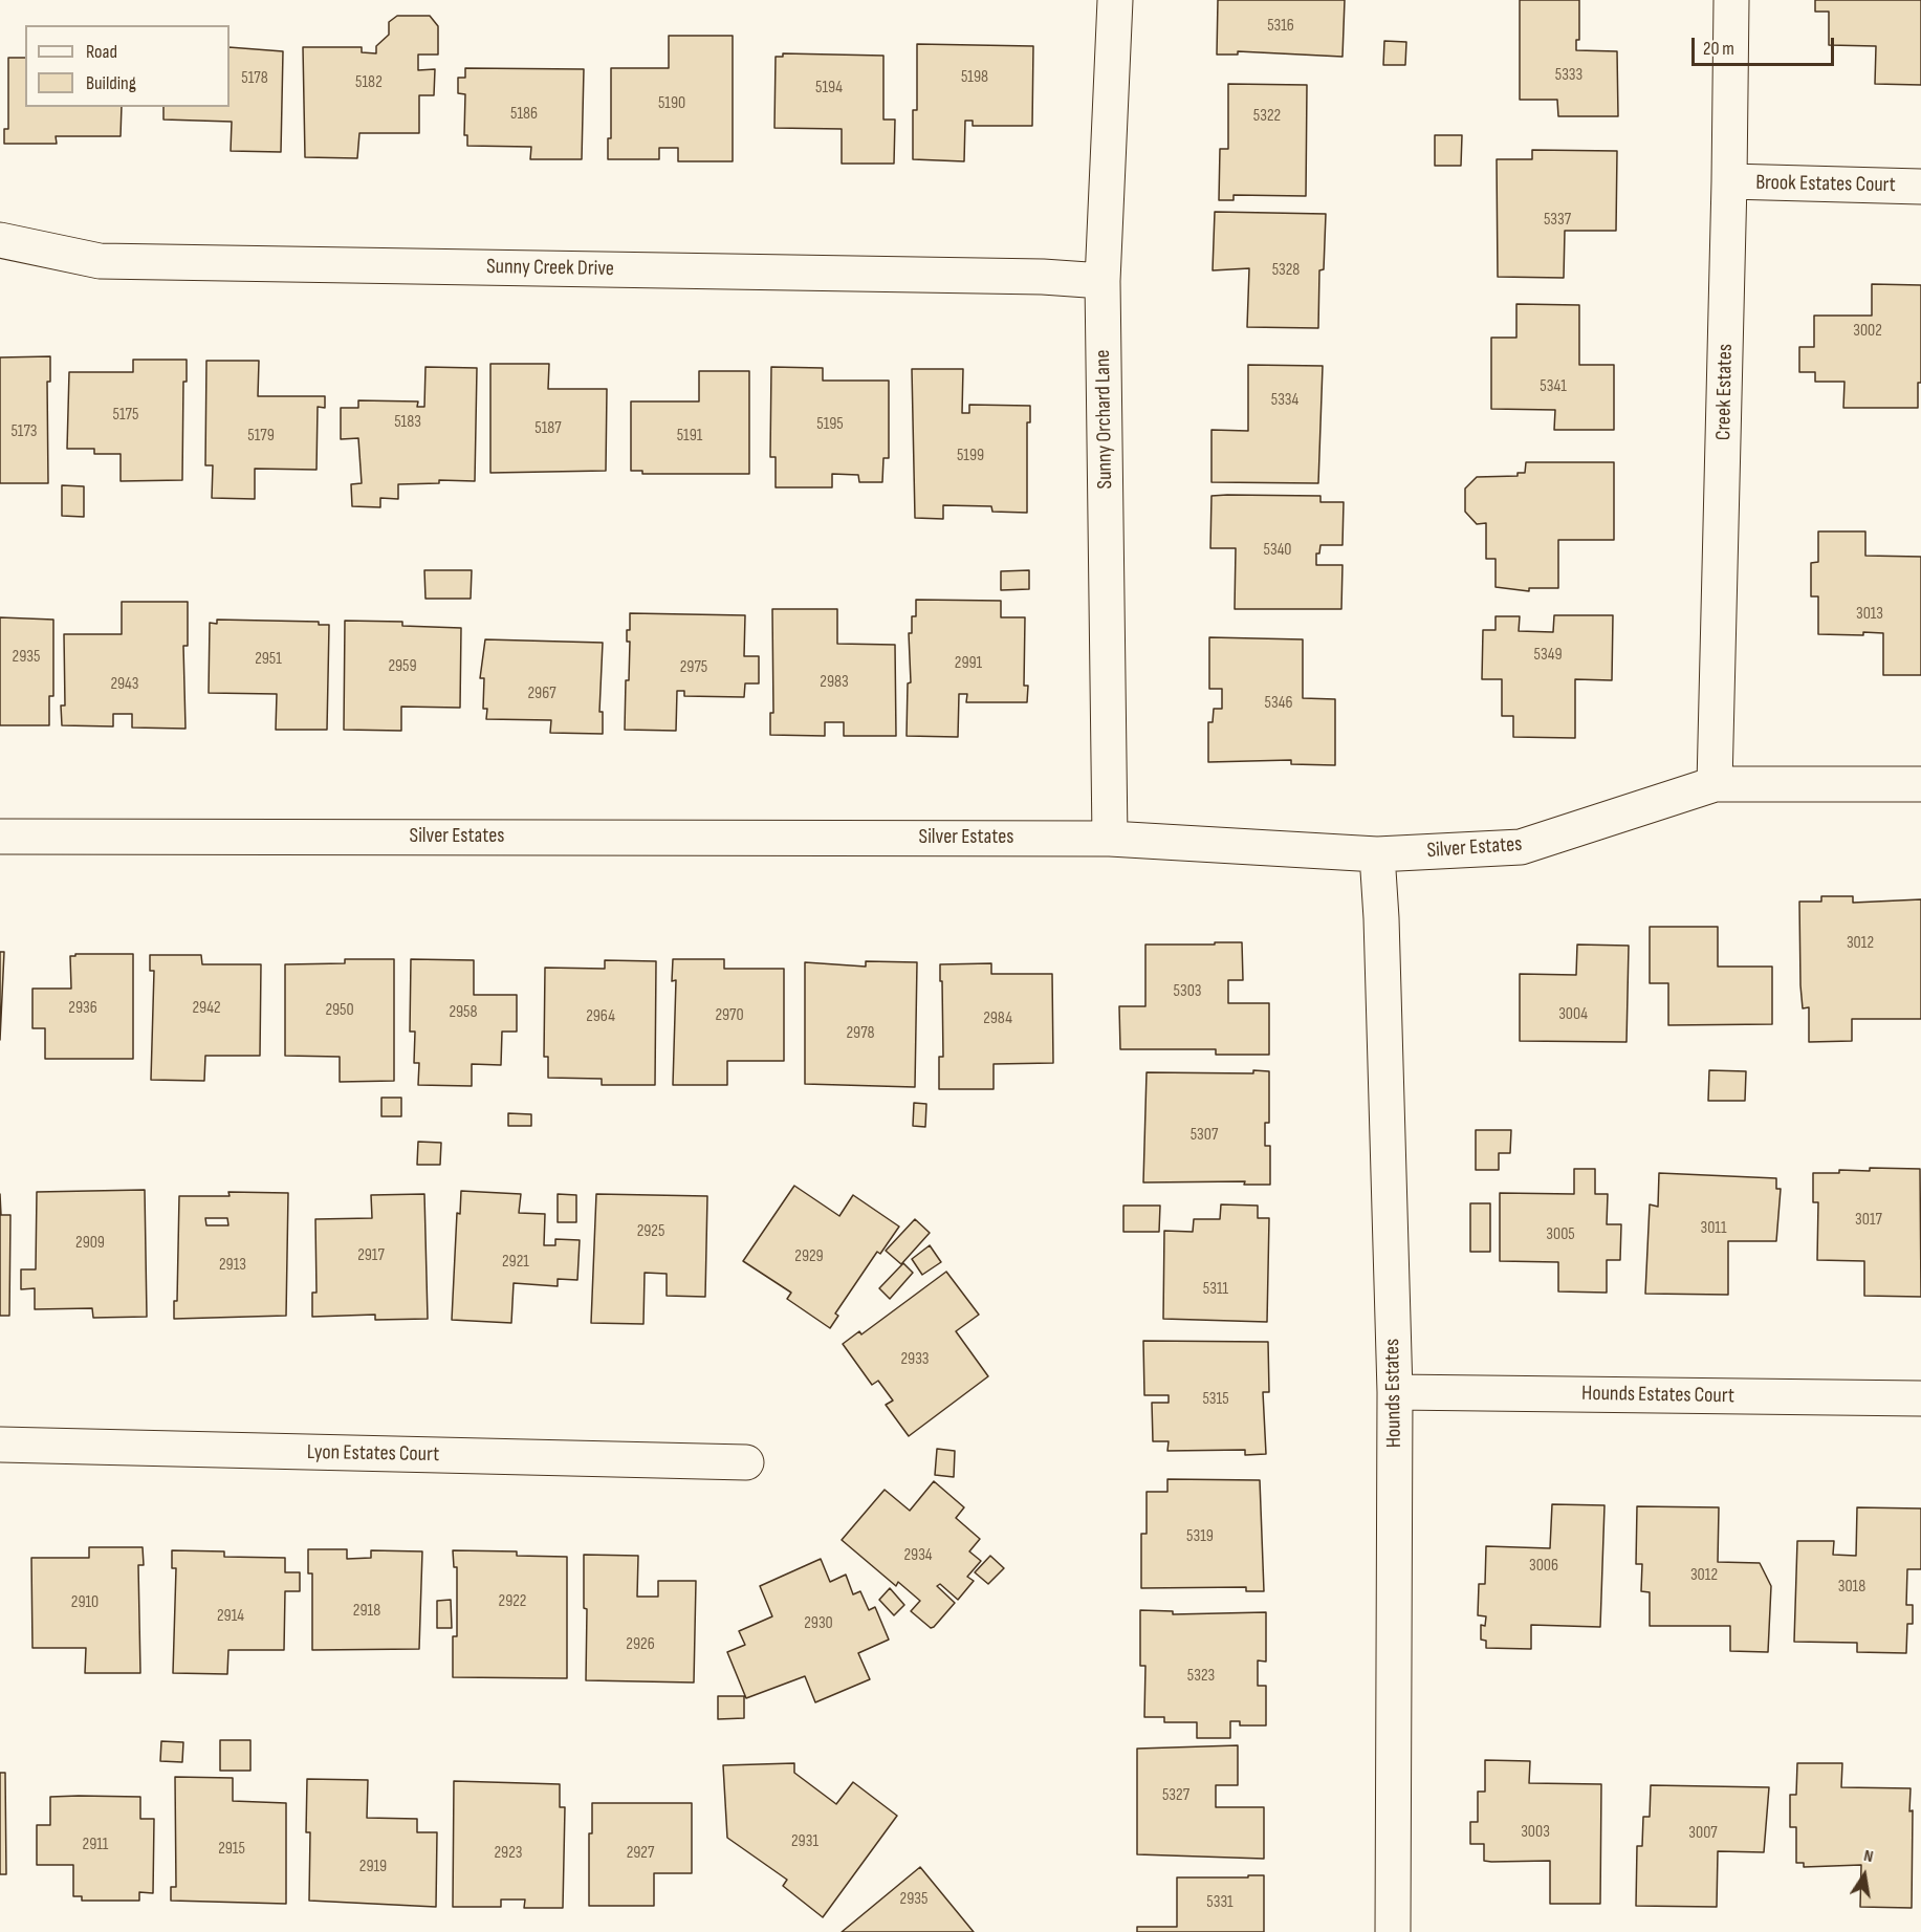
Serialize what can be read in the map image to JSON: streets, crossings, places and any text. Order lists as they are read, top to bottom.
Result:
{
  "streets": {
    "street": [
      "Brook Estates Court",
      "Sunny Creek Drive",
      "Creek Estates",
      "Sunny Orchard Lane",
      "Silver Estates",
      "Hounds Estates",
      "Hounds Estates Court",
      "Lyon Estates Court"
    ]
  },
  "crossings": [
    ["Brook Estates Court", "Creek Estates"],
    ["Sunny Creek Drive", "Sunny Orchard Lane"],
    ["Creek Estates", "Silver Estates"],
    ["Sunny Orchard Lane", "Silver Estates"],
    ["Silver Estates", "Hounds Estates"],
    ["Hounds Estates", "Hounds Estates Court"]
  ],
  "house_numbers": [
    "5316",
    "5333",
    "5198",
    "5178",
    "5182",
    "5194",
    "5190",
    "5186",
    "5322",
    "5337",
    "5328",
    "3002",
    "5341",
    "5334",
    "5175",
    "5183",
    "5195",
    "5187",
    "5173",
    "5179",
    "5191",
    "5199",
    "5340",
    "3013",
    "5349",
    "2935",
    "2951",
    "2991",
    "2959",
    "2975",
    "2983",
    "2943",
    "2967",
    "5346",
    "3012",
    "5303",
    "2936",
    "2942",
    "2950",
    "2958",
    "3004",
    "2970",
    "2964",
    "2984",
    "2978",
    "5307",
    "3017",
    "3011",
    "2925",
    "3005",
    "2909",
    "2917",
    "2929",
    "2921",
    "2913",
    "5311",
    "2933",
    "5315",
    "5319",
    "2934",
    "3006",
    "3012",
    "3018",
    "2922",
    "2910",
    "2918",
    "2914",
    "2930",
    "2926",
    "5323",
    "5327",
    "3003",
    "3007",
    "2931",
    "2911",
    "2915",
    "2923",
    "2927",
    "2919",
    "2935",
    "5331"
  ],
  "legend": ["Road", "Building"],
  "scale_bar": "20 m",
  "north": "top"
}
